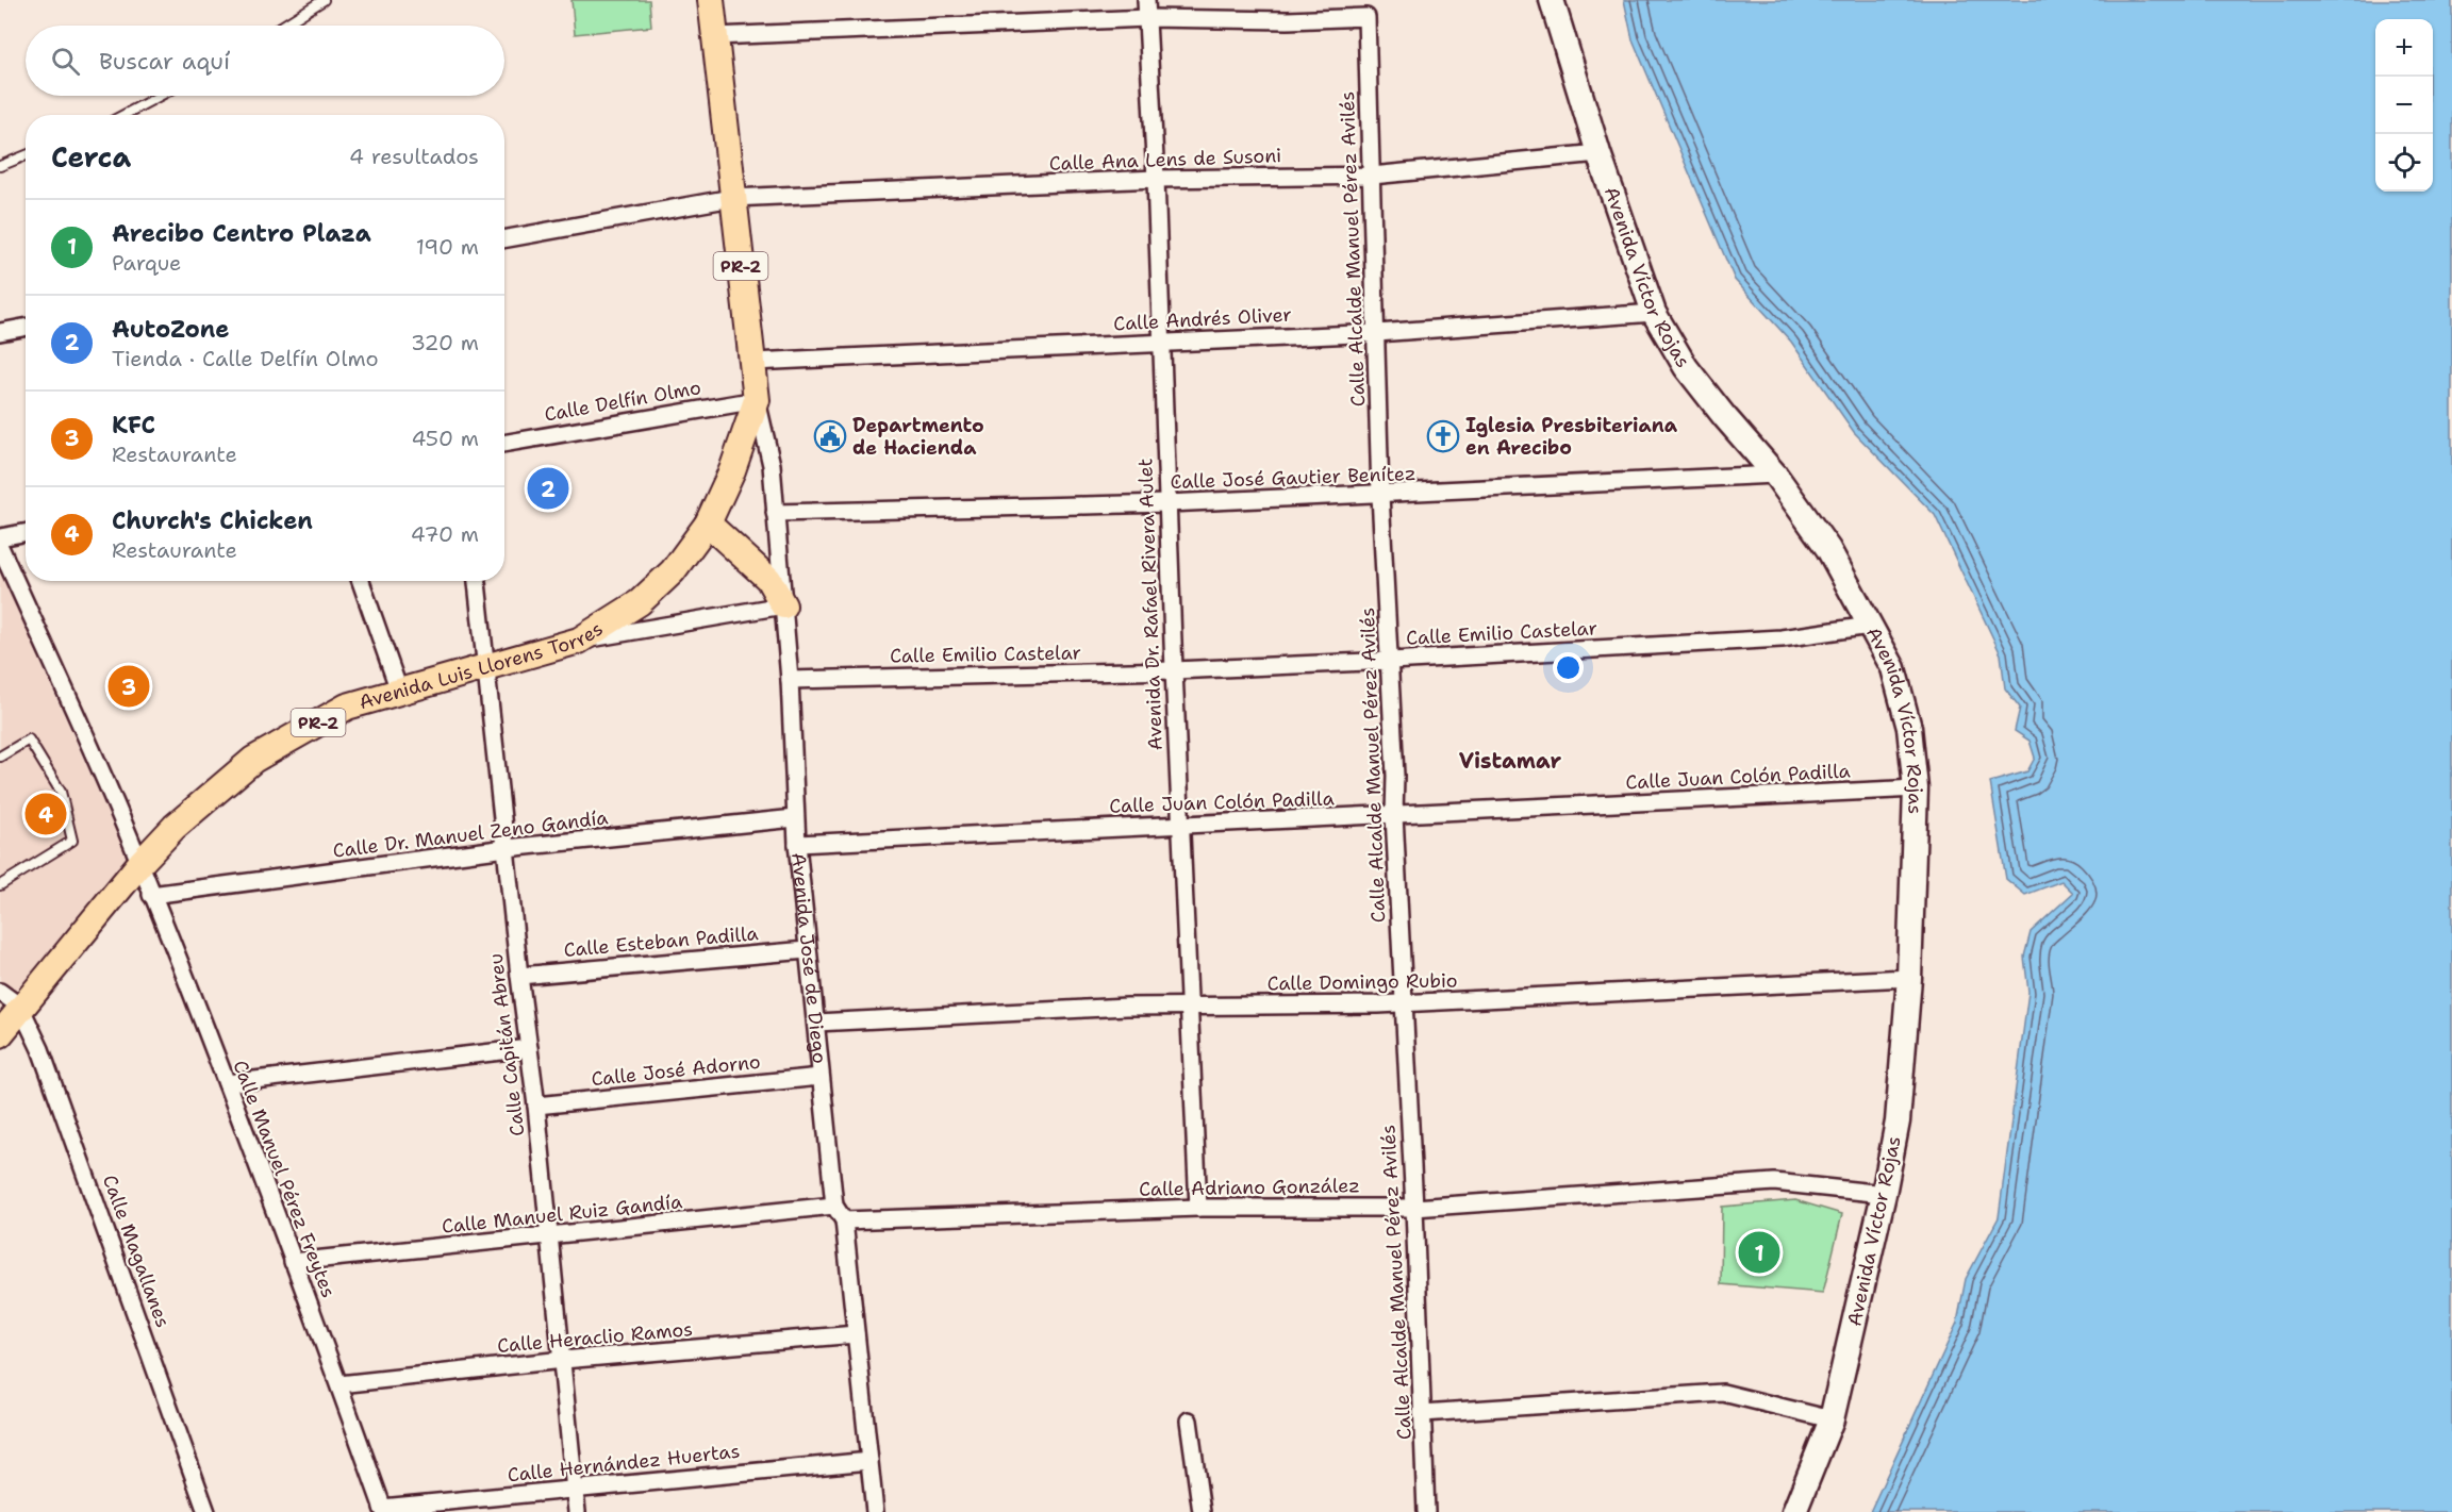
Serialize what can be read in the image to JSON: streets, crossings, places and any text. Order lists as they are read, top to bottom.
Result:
{
  "streets": {
    "main road": ["PR-2", "Avenida Luis Llorens Torres", "Avenida José de Diego"],
    "street": [
      "Calle Ana Lens de Susoni",
      "Calle Alcalde Manuel Pérez Avilés",
      "Avenida Víctor Rojas",
      "Calle Andrés Oliver",
      "Calle Delfín Olmo",
      "Calle José Gautier Benítez",
      "Avenida Dr. Rafael Rivera Aulet",
      "Calle Emilio Castelar",
      "Calle Juan Colón Padilla",
      "Calle Dr. Manuel Zeno Gandía",
      "Calle Esteban Padilla",
      "Calle Domingo Rubio",
      "Calle Capitán Abreu",
      "Calle José Adorno",
      "Calle Manuel Pérez Freytes",
      "Calle Adriano González",
      "Calle Manuel Ruiz Gandía",
      "Calle Magallanes",
      "Calle Heraclio Ramos",
      "Calle Hernández Huertas"
    ]
  },
  "crossings": [
    ["Calle Ana Lens de Susoni", "Calle Alcalde Manuel Pérez Avilés"],
    ["Calle Ana Lens de Susoni", "Avenida Víctor Rojas"],
    ["Calle Ana Lens de Susoni", "Avenida Dr. Rafael Rivera Aulet"],
    ["Calle Ana Lens de Susoni", "Avenida José de Diego"],
    ["Calle Alcalde Manuel Pérez Avilés", "Calle Andrés Oliver"],
    ["Calle Alcalde Manuel Pérez Avilés", "Calle José Gautier Benítez"],
    ["Calle Alcalde Manuel Pérez Avilés", "Avenida Dr. Rafael Rivera Aulet"],
    ["Calle Alcalde Manuel Pérez Avilés", "Calle Emilio Castelar"],
    ["Calle Alcalde Manuel Pérez Avilés", "Calle Juan Colón Padilla"],
    ["Calle Alcalde Manuel Pérez Avilés", "Calle Domingo Rubio"],
    ["Calle Alcalde Manuel Pérez Avilés", "Calle Adriano González"],
    ["Avenida Víctor Rojas", "Calle Andrés Oliver"],
    ["Avenida Víctor Rojas", "Calle José Gautier Benítez"],
    ["Avenida Víctor Rojas", "Calle Emilio Castelar"],
    ["Avenida Víctor Rojas", "Calle Juan Colón Padilla"],
    ["Avenida Víctor Rojas", "Calle Domingo Rubio"],
    ["Avenida Víctor Rojas", "Calle Adriano González"],
    ["Calle Andrés Oliver", "Avenida Dr. Rafael Rivera Aulet"],
    ["Calle Andrés Oliver", "Avenida José de Diego"],
    ["Calle Delfín Olmo", "Avenida José de Diego"],
    ["Calle José Gautier Benítez", "Avenida Dr. Rafael Rivera Aulet"],
    ["Calle José Gautier Benítez", "Avenida José de Diego"],
    ["Avenida Dr. Rafael Rivera Aulet", "Calle Emilio Castelar"],
    ["Avenida Dr. Rafael Rivera Aulet", "Calle Juan Colón Padilla"],
    ["Avenida Dr. Rafael Rivera Aulet", "Calle Domingo Rubio"],
    ["Avenida Dr. Rafael Rivera Aulet", "Calle Adriano González"],
    ["Calle Emilio Castelar", "Avenida José de Diego"],
    ["Avenida Luis Llorens Torres", "Avenida José de Diego"],
    ["Avenida Luis Llorens Torres", "Calle Capitán Abreu"],
    ["Avenida Luis Llorens Torres", "Calle Manuel Pérez Freytes"],
    ["Avenida Luis Llorens Torres", "Calle Magallanes"],
    ["Calle Juan Colón Padilla", "Avenida José de Diego"],
    ["Calle Dr. Manuel Zeno Gandía", "Avenida José de Diego"],
    ["Calle Dr. Manuel Zeno Gandía", "Calle Capitán Abreu"],
    ["Calle Dr. Manuel Zeno Gandía", "Calle Manuel Pérez Freytes"],
    ["Calle Esteban Padilla", "Avenida José de Diego"],
    ["Calle Esteban Padilla", "Calle Capitán Abreu"],
    ["Avenida José de Diego", "Calle Domingo Rubio"],
    ["Avenida José de Diego", "Calle José Adorno"],
    ["Avenida José de Diego", "Calle Adriano González"],
    ["Avenida José de Diego", "Calle Manuel Ruiz Gandía"],
    ["Avenida José de Diego", "Calle Heraclio Ramos"],
    ["Avenida José de Diego", "Calle Hernández Huertas"],
    ["Calle Capitán Abreu", "Calle José Adorno"],
    ["Calle Capitán Abreu", "Calle Manuel Ruiz Gandía"],
    ["Calle Capitán Abreu", "Calle Heraclio Ramos"],
    ["Calle Capitán Abreu", "Calle Hernández Huertas"],
    ["Calle Manuel Pérez Freytes", "Calle Manuel Ruiz Gandía"],
    ["Calle Manuel Pérez Freytes", "Calle Heraclio Ramos"],
    ["Calle Manuel Pérez Freytes", "Calle Hernández Huertas"]
  ],
  "districts": ["Vistamar"],
  "places": {
    "public building": ["Departmento de Hacienda"],
    "church": ["Iglesia Presbiteriana en Arecibo"]
  },
  "page": {
    "map_buttons": ["+", "−"],
    "search": "Buscar aquí",
    "heading": ["Cerca", "4 resultados"],
    "list": [
      {
        "mark": "1",
        "name": "Arecibo Centro Plaza",
        "note": "Parque",
        "value": "190 m"
      },
      {
        "mark": "2",
        "name": "AutoZone",
        "note": "Tienda · Calle Delfín Olmo",
        "value": "320 m"
      },
      {
        "mark": "3",
        "name": "KFC",
        "note": "Restaurante",
        "value": "450 m"
      },
      {
        "mark": "4",
        "name": "Church's Chicken",
        "note": "Restaurante",
        "value": "470 m"
      }
    ],
    "pins": [
      "2",
      "3",
      "4",
      "1"
    ]
  }
}
